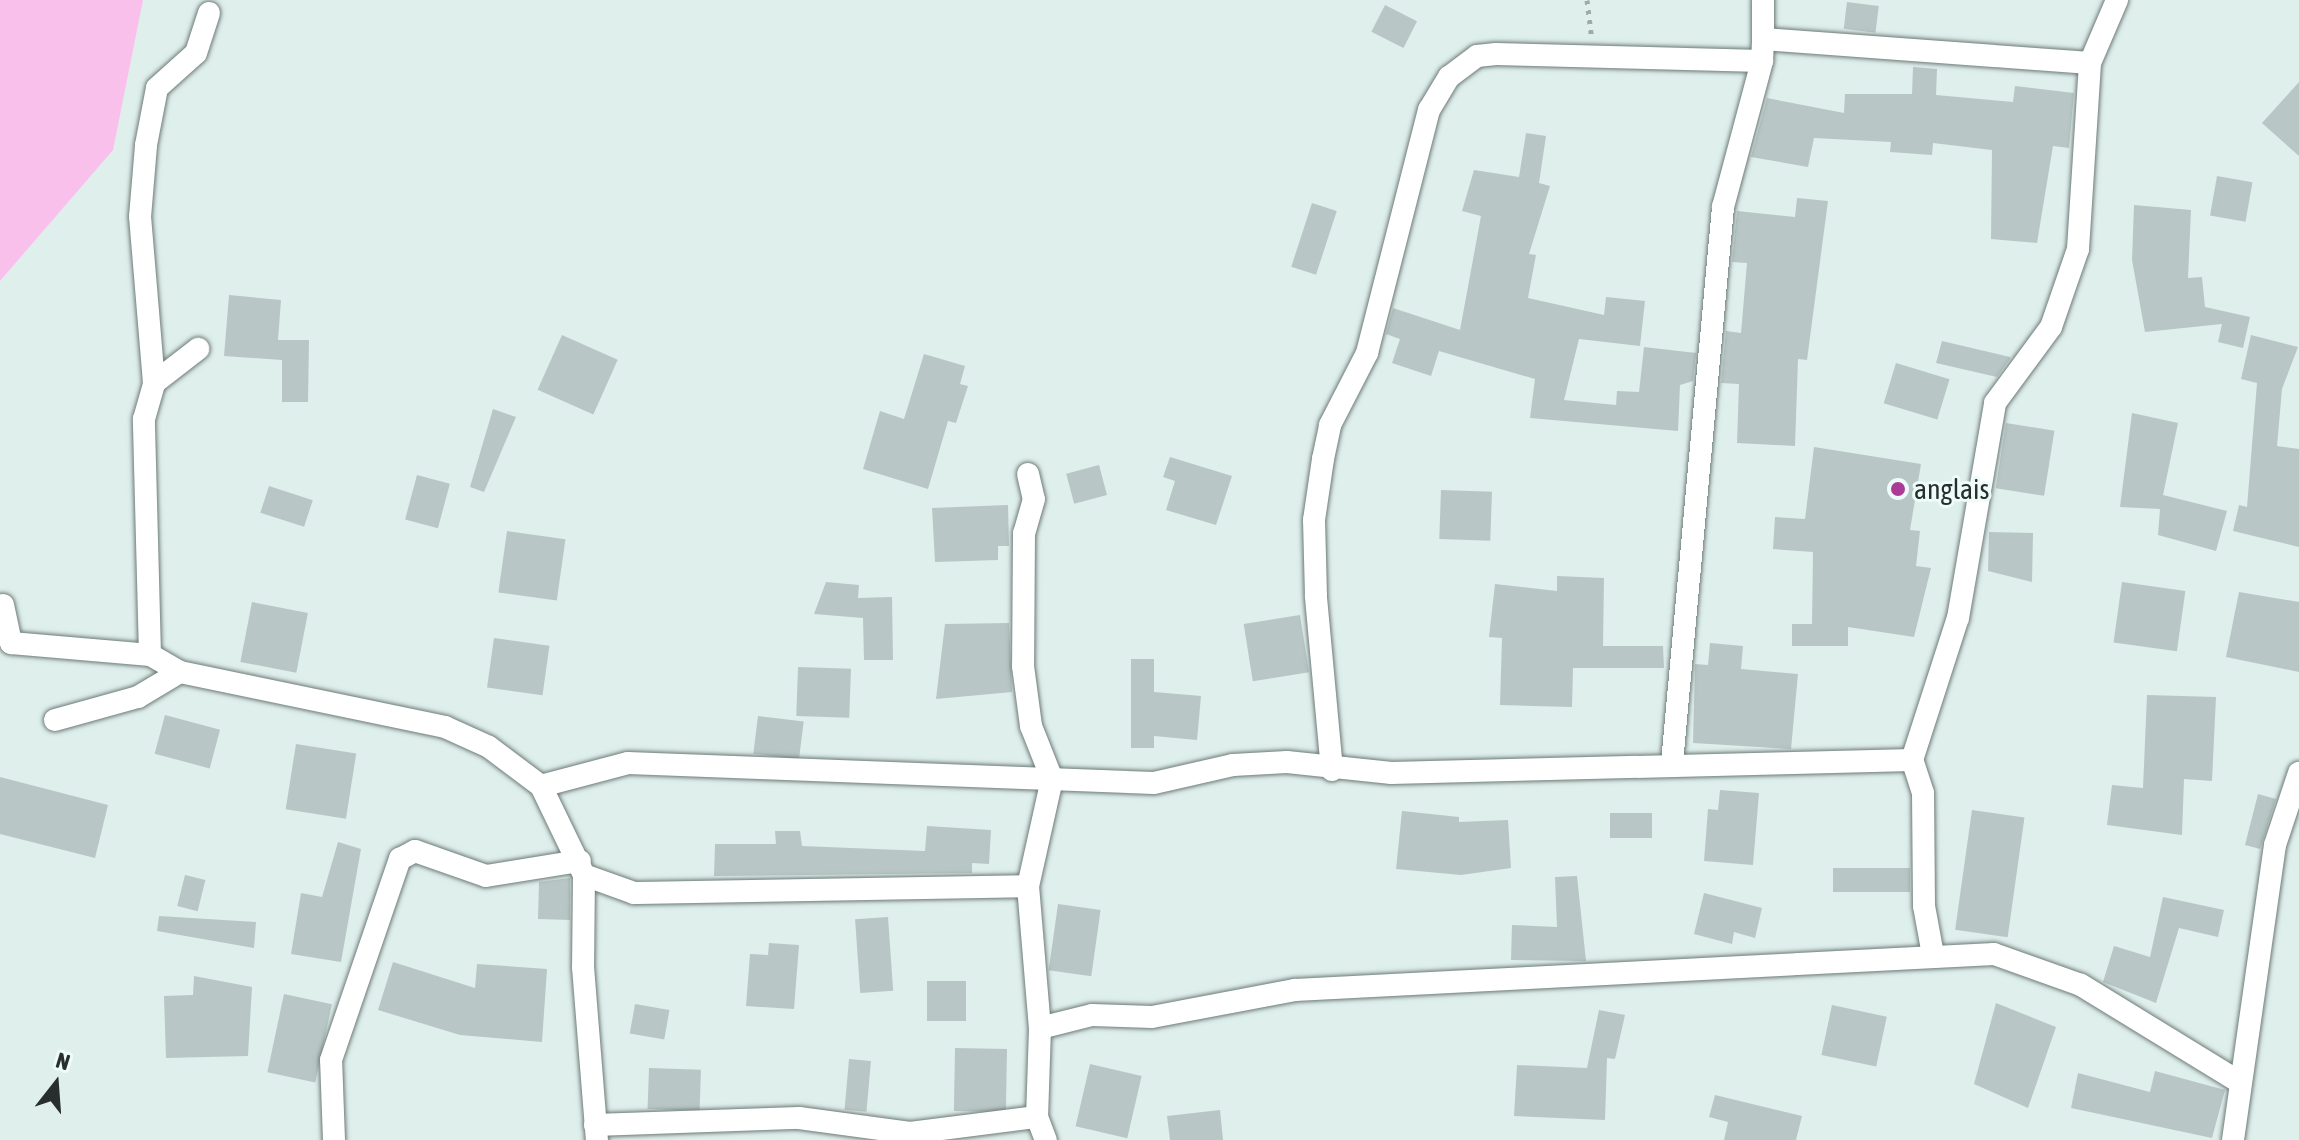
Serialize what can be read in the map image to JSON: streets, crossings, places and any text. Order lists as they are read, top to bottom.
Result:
{
  "places": ["anglais"],
  "north": "top"
}
